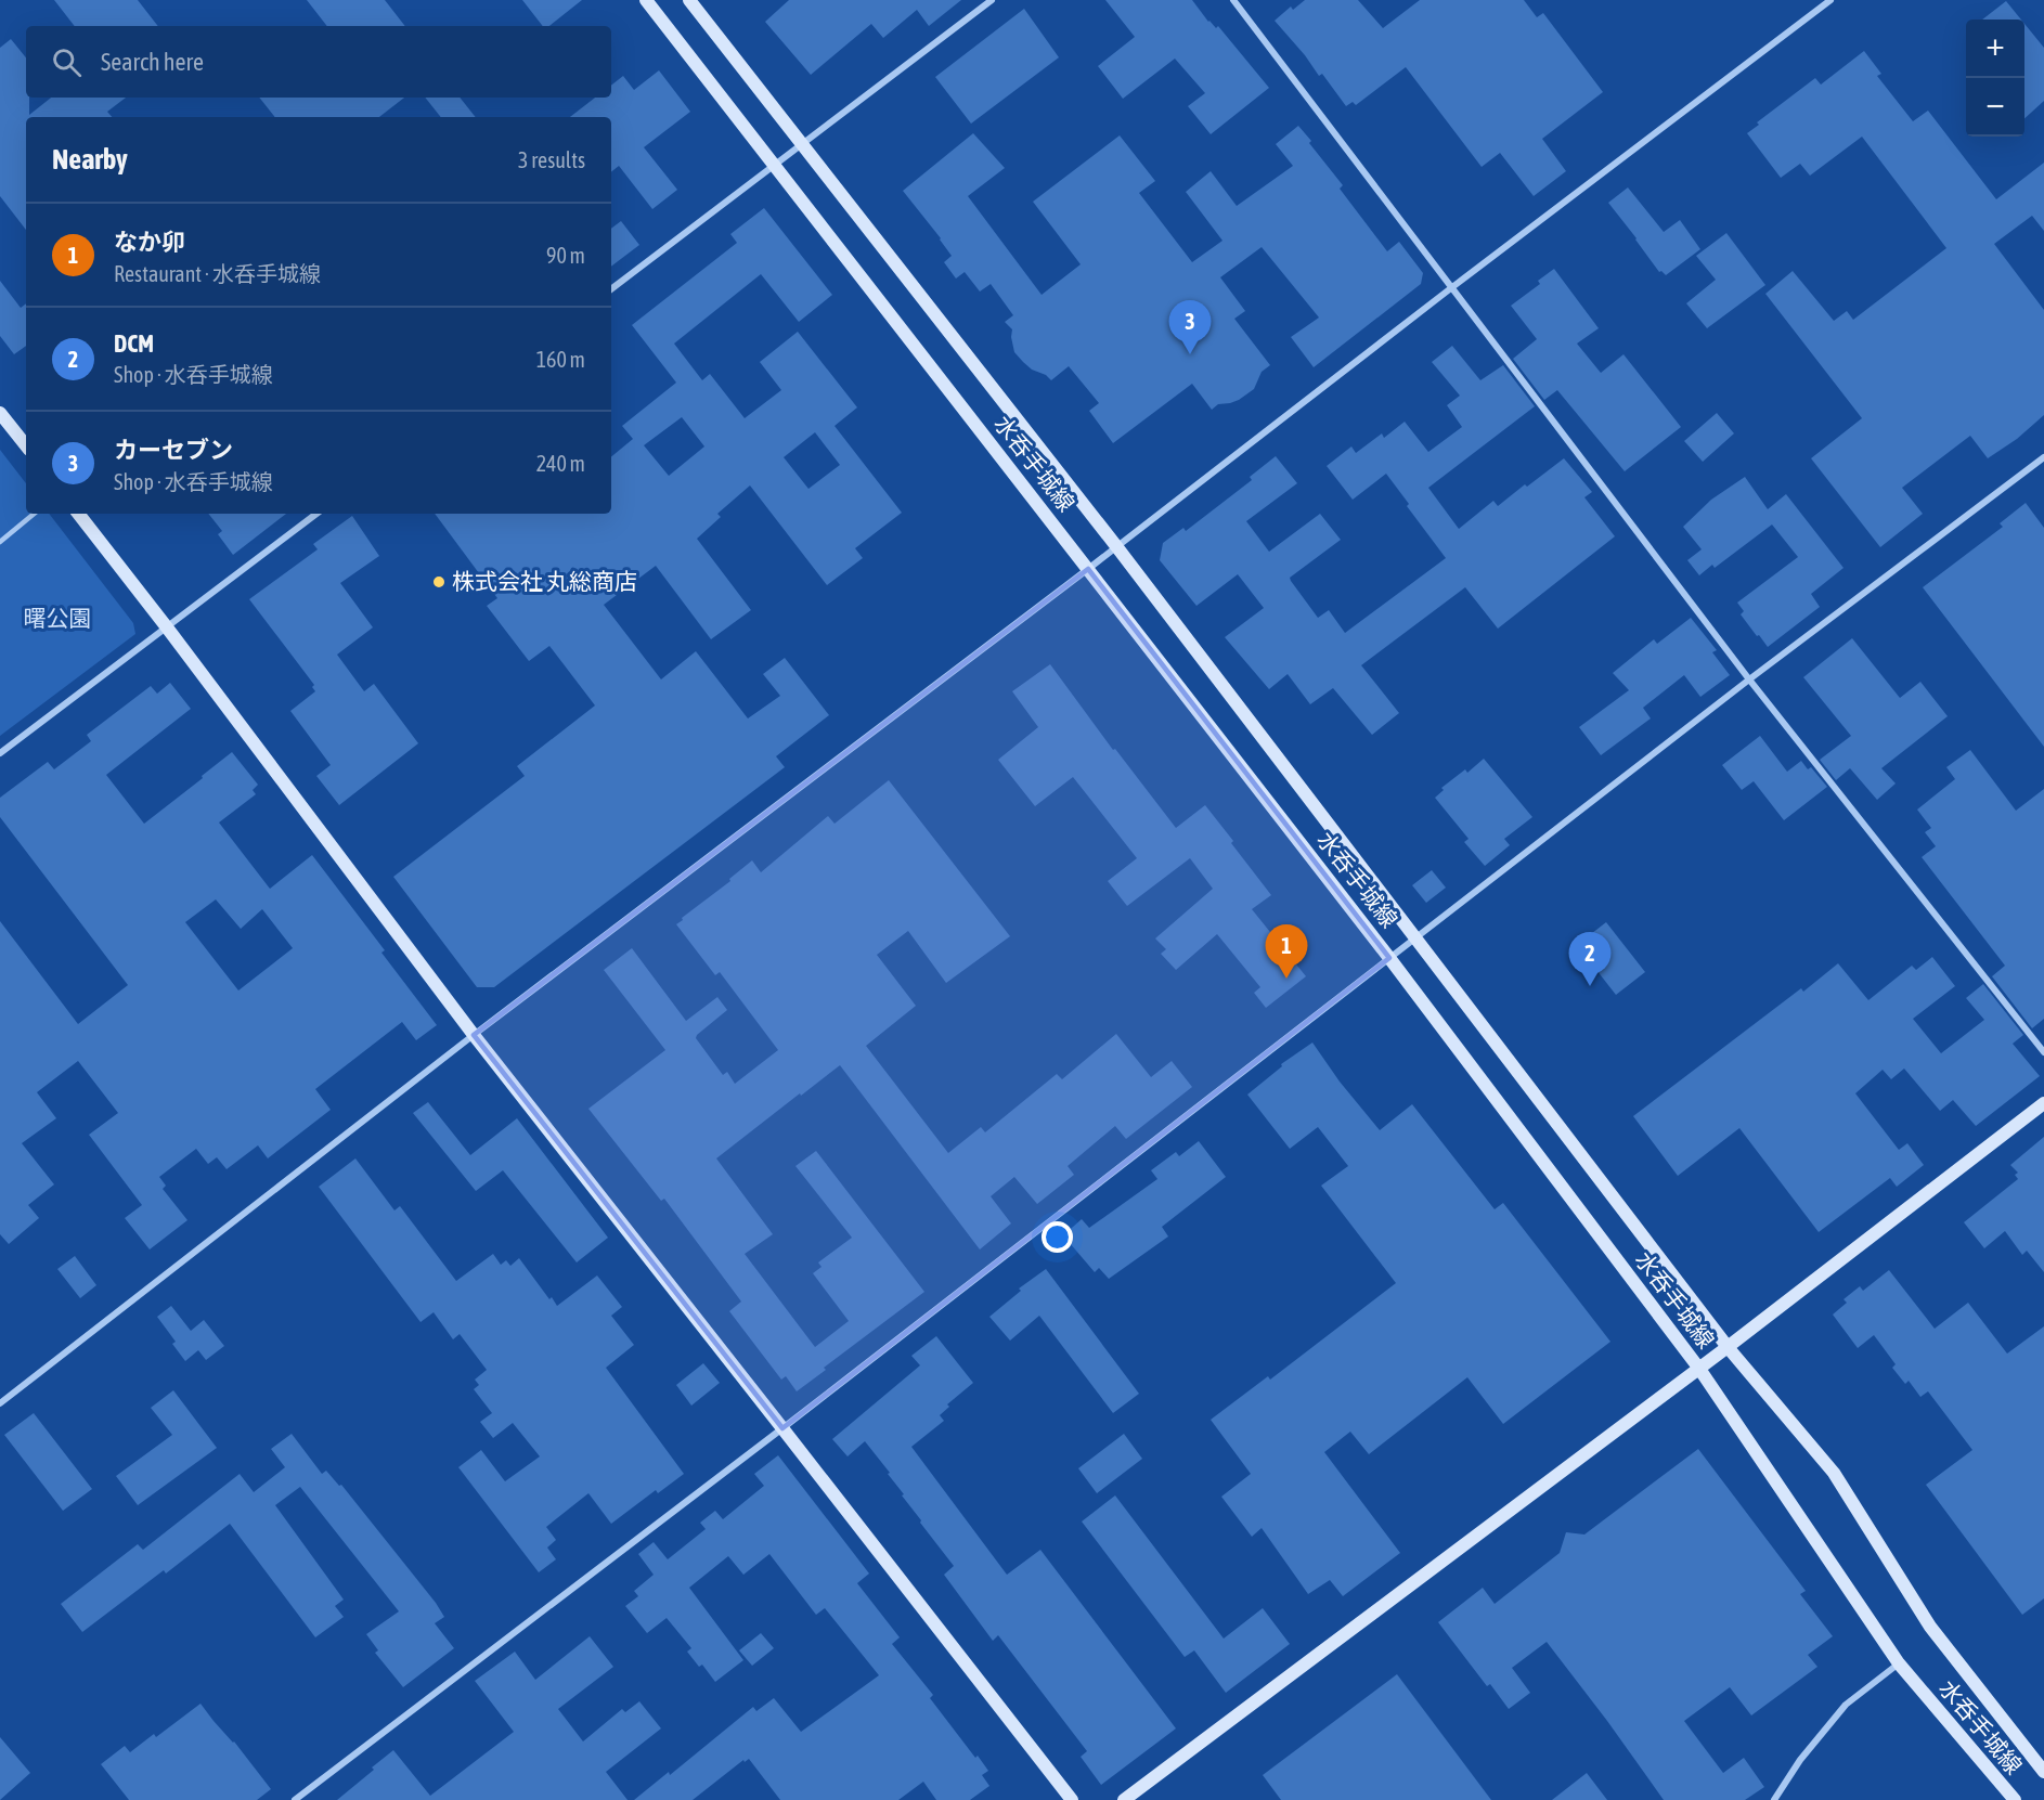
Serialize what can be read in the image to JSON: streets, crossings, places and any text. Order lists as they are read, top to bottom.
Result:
{
  "streets": {
    "main road": ["水呑手城線"]
  },
  "parks": ["曙公園"],
  "places": ["株式会社 丸総商店"],
  "page": {
    "map_buttons": ["+", "−"],
    "search": "Search here",
    "heading": ["Nearby", "3 results"],
    "list": [
      {
        "mark": "1",
        "name": "なか卯",
        "note": "Restaurant · 水呑手城線",
        "value": "90 m"
      },
      {
        "mark": "2",
        "name": "DCM",
        "note": "Shop · 水呑手城線",
        "value": "160 m"
      },
      {
        "mark": "3",
        "name": "カーセブン",
        "note": "Shop · 水呑手城線",
        "value": "240 m"
      }
    ],
    "pins": ["3", "1", "2"]
  }
}
